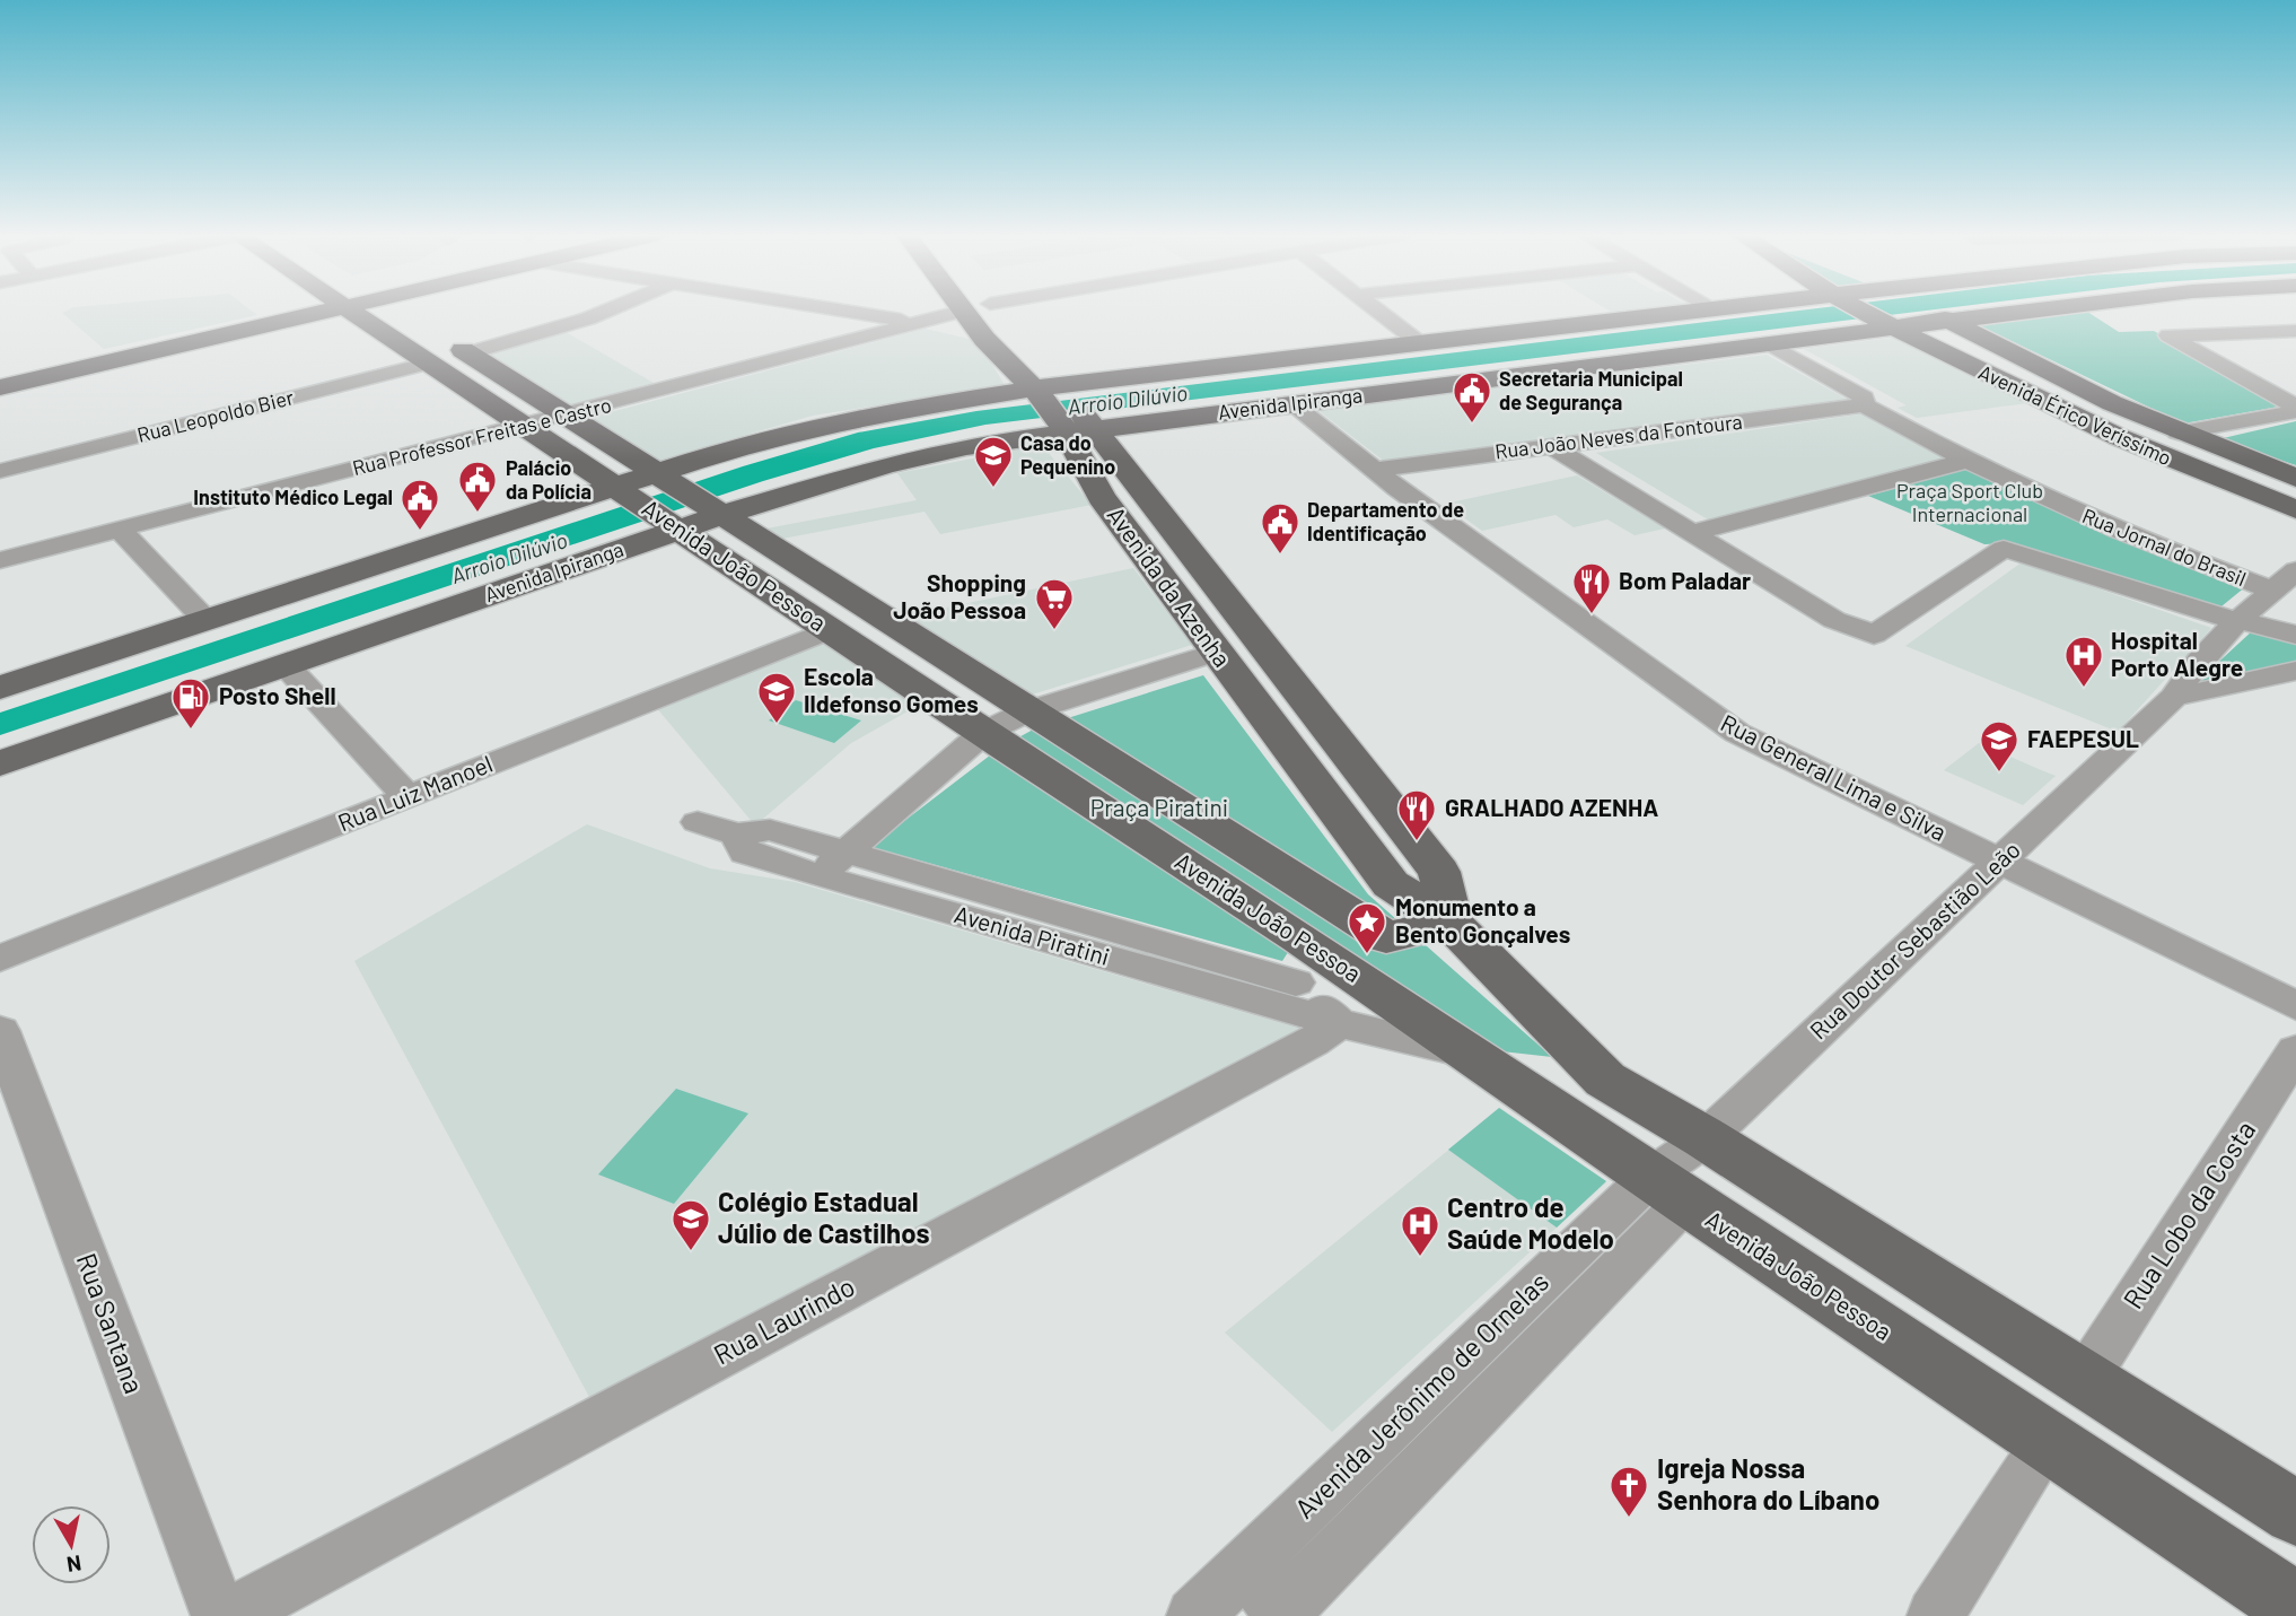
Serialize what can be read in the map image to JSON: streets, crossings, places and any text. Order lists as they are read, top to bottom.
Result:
{
  "streets": {
    "main road": [
      "Avenida Ipiranga",
      "Avenida Érico Veríssimo",
      "Avenida João Pessoa",
      "Avenida da Azenha"
    ],
    "street": [
      "Rua Leopoldo Bier",
      "Rua Professor Freitas e Castro",
      "Rua João Neves da Fontoura",
      "Rua Jornal do Brasil",
      "Rua General Lima e Silva",
      "Rua Luiz Manoel",
      "Avenida Piratini",
      "Rua Doutor Sebastião Leão",
      "Rua Lobo da Costa",
      "Rua Laurindo",
      "Rua Santana",
      "Avenida Jerônimo de Ornelas"
    ]
  },
  "crossings": [
    ["Avenida Ipiranga", "Avenida Érico Veríssimo"],
    ["Avenida Ipiranga", "Rua Jornal do Brasil"],
    ["Avenida Ipiranga", "Avenida João Pessoa"],
    ["Avenida Ipiranga", "Avenida da Azenha"],
    ["Avenida Ipiranga", "Rua General Lima e Silva"],
    ["Rua Leopoldo Bier", "Avenida João Pessoa"],
    ["Rua Professor Freitas e Castro", "Avenida João Pessoa"],
    ["Rua Professor Freitas e Castro", "Avenida da Azenha"],
    ["Rua João Neves da Fontoura", "Rua Jornal do Brasil"],
    ["Rua João Neves da Fontoura", "Rua General Lima e Silva"],
    ["Rua Jornal do Brasil", "Rua Doutor Sebastião Leão"],
    ["Avenida João Pessoa", "Avenida da Azenha"],
    ["Avenida João Pessoa", "Rua Luiz Manoel"],
    ["Avenida João Pessoa", "Avenida Piratini"],
    ["Avenida João Pessoa", "Rua Doutor Sebastião Leão"],
    ["Avenida João Pessoa", "Avenida Jerônimo de Ornelas"],
    ["Avenida da Azenha", "Rua Doutor Sebastião Leão"],
    ["Rua General Lima e Silva", "Rua Doutor Sebastião Leão"],
    ["Avenida Piratini", "Rua Laurindo"],
    ["Rua Doutor Sebastião Leão", "Avenida Jerônimo de Ornelas"]
  ],
  "water": ["Arroio Dilúvio"],
  "parks": ["Praça Sport Club Internacional", "Praça Piratini"],
  "places": {
    "public building": [
      "Secretaria Municipal de Segurança",
      "Palácio da Polícia",
      "Instituto Médico Legal",
      "Departamento de Identificação"
    ],
    "school or university": [
      "Casa do Pequenino",
      "Escola Ildefonso Gomes",
      "FAEPESUL",
      "Colégio Estadual Júlio de Castilhos"
    ],
    "restaurant": ["Bom Paladar", "GRALHADO AZENHA"],
    "supermarket": ["Shopping João Pessoa"],
    "hospital": ["Hospital Porto Alegre", "Centro de Saúde Modelo"],
    "fuel station": ["Posto Shell"],
    "place": ["Monumento a Bento Gonçalves"],
    "church": ["Igreja Nossa Senhora do Líbano"]
  },
  "north": "bottom"
}
